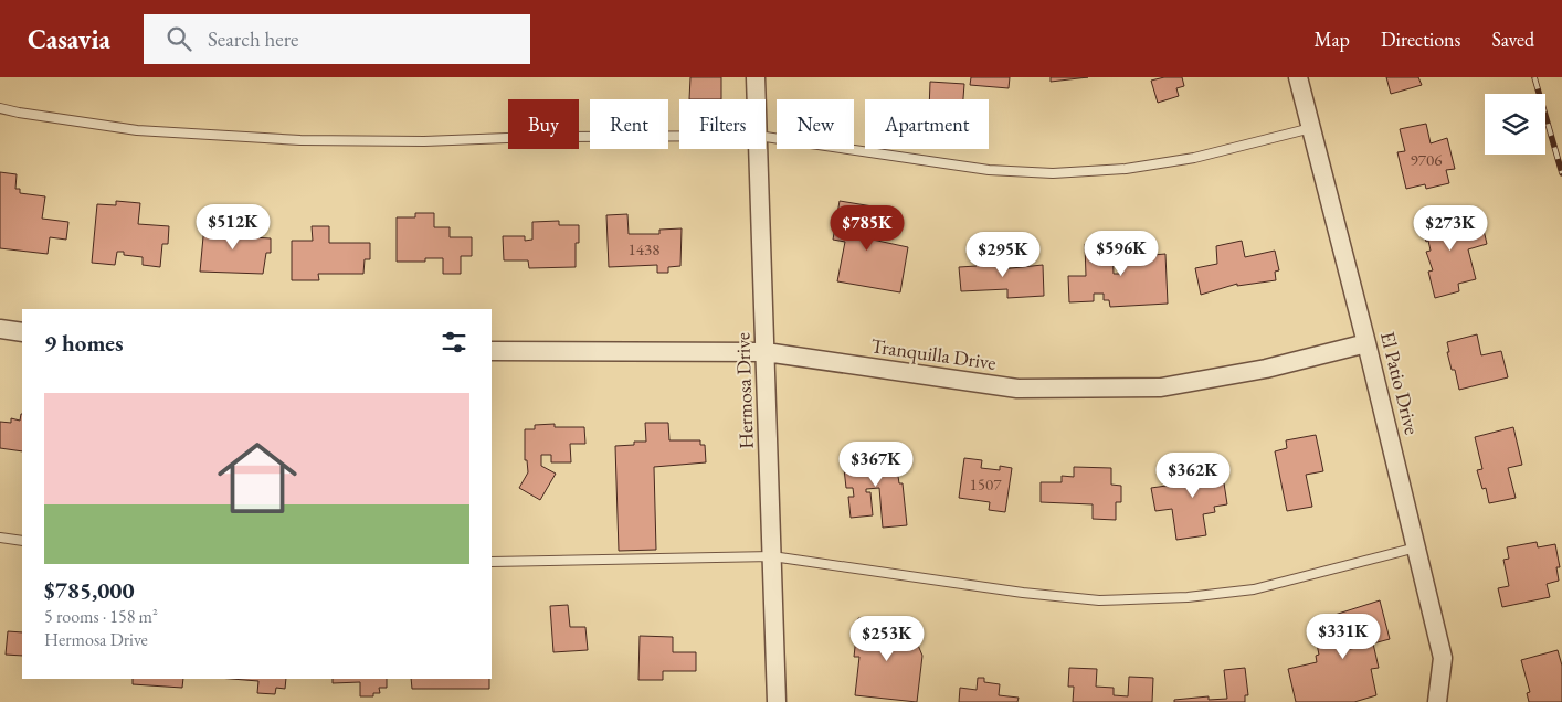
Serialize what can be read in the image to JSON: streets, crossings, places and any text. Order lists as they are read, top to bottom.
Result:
{
  "streets": {
    "street": ["Tranquilla Drive", "El Patio Drive", "Hermosa Drive"]
  },
  "crossings": [
    ["Tranquilla Drive", "El Patio Drive"],
    ["Tranquilla Drive", "Hermosa Drive"]
  ],
  "house_numbers": ["9706", "1438", "1507"],
  "page": {
    "header": "Casavia",
    "search": "Search here",
    "nav": ["Map", "Directions", "Saved"],
    "chip": [
      "Buy",
      "Rent",
      "Filters",
      "New",
      "Apartment"
    ],
    "price": [
      "$512K",
      "$785K",
      "$273K",
      "$596K",
      "$295K",
      "$367K",
      "$362K",
      "$331K",
      "$253K"
    ],
    "heading": "9 homes",
    "list": [
      {
        "name": "$785,000",
        "note": "5 rooms · 158 m² · Hermosa Drive"
      }
    ]
  }
}
